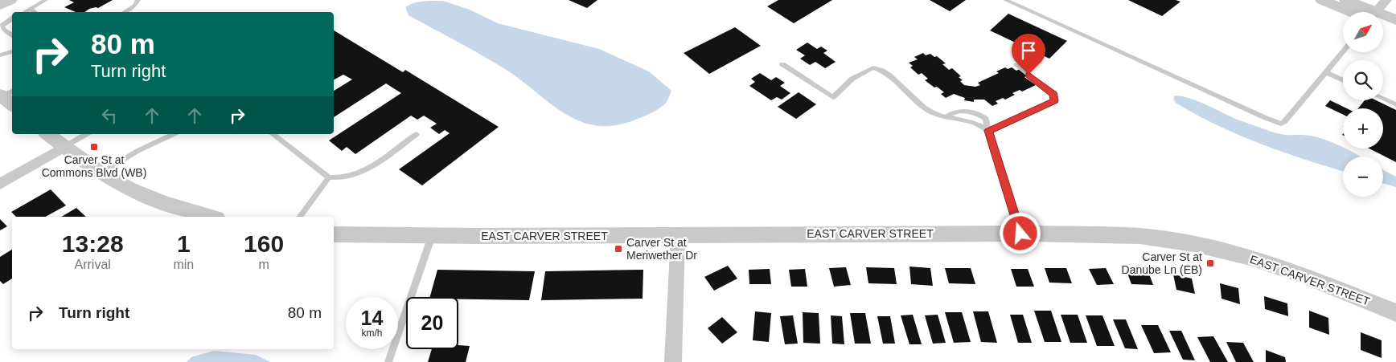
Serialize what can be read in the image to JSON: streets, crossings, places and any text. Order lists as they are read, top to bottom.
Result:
{
  "streets": {
    "street": ["EAST CARVER STREET"]
  },
  "places": {
    "transit": ["Carver St at Commons Blvd (WB)", "Carver St at Meriwether Dr", "Carver St at Danube Ln (EB)"]
  },
  "north": "top right",
  "page": {
    "map_buttons": ["+", "−"],
    "turn": ["80 m", "Turn right"],
    "eta": [
      "13:28",
      "Arrival",
      "1",
      "min",
      "160",
      "m"
    ],
    "list": [
      {
        "name": "Turn right",
        "value": "80 m"
      }
    ],
    "speed": "14 km/h",
    "limit": "20"
  }
}
